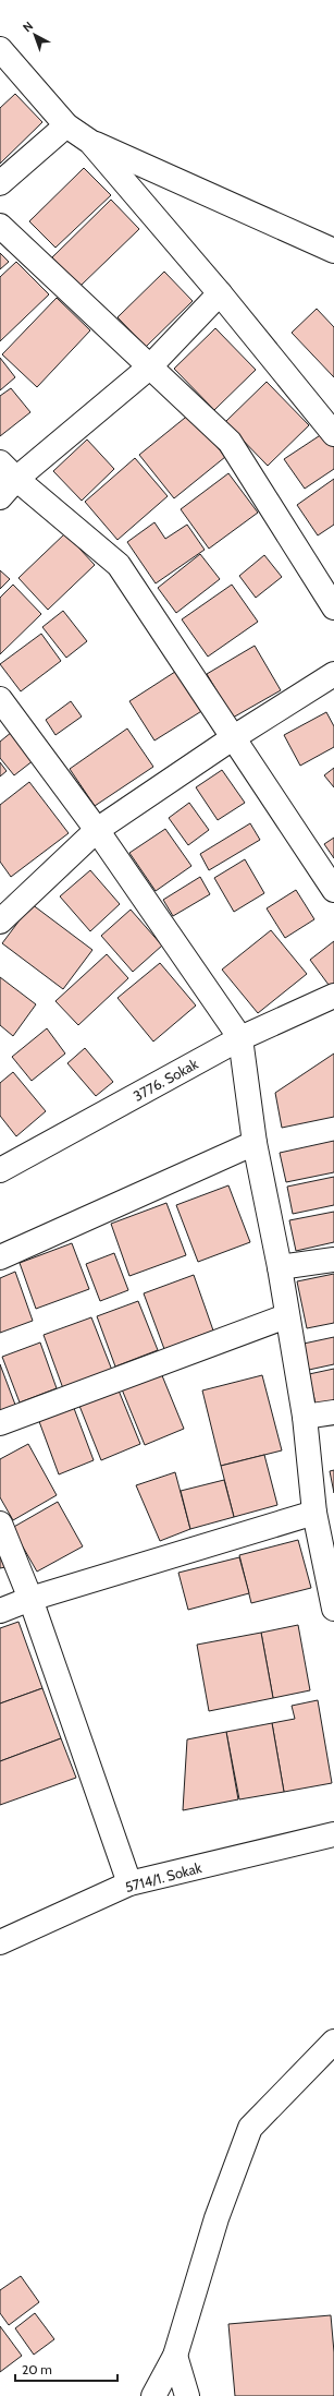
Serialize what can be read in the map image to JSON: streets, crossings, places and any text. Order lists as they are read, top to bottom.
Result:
{
  "streets": {
    "street": ["3776. Sokak", "5714/1. Sokak"]
  },
  "scale_bar": "20 m",
  "north": "top left"
}
